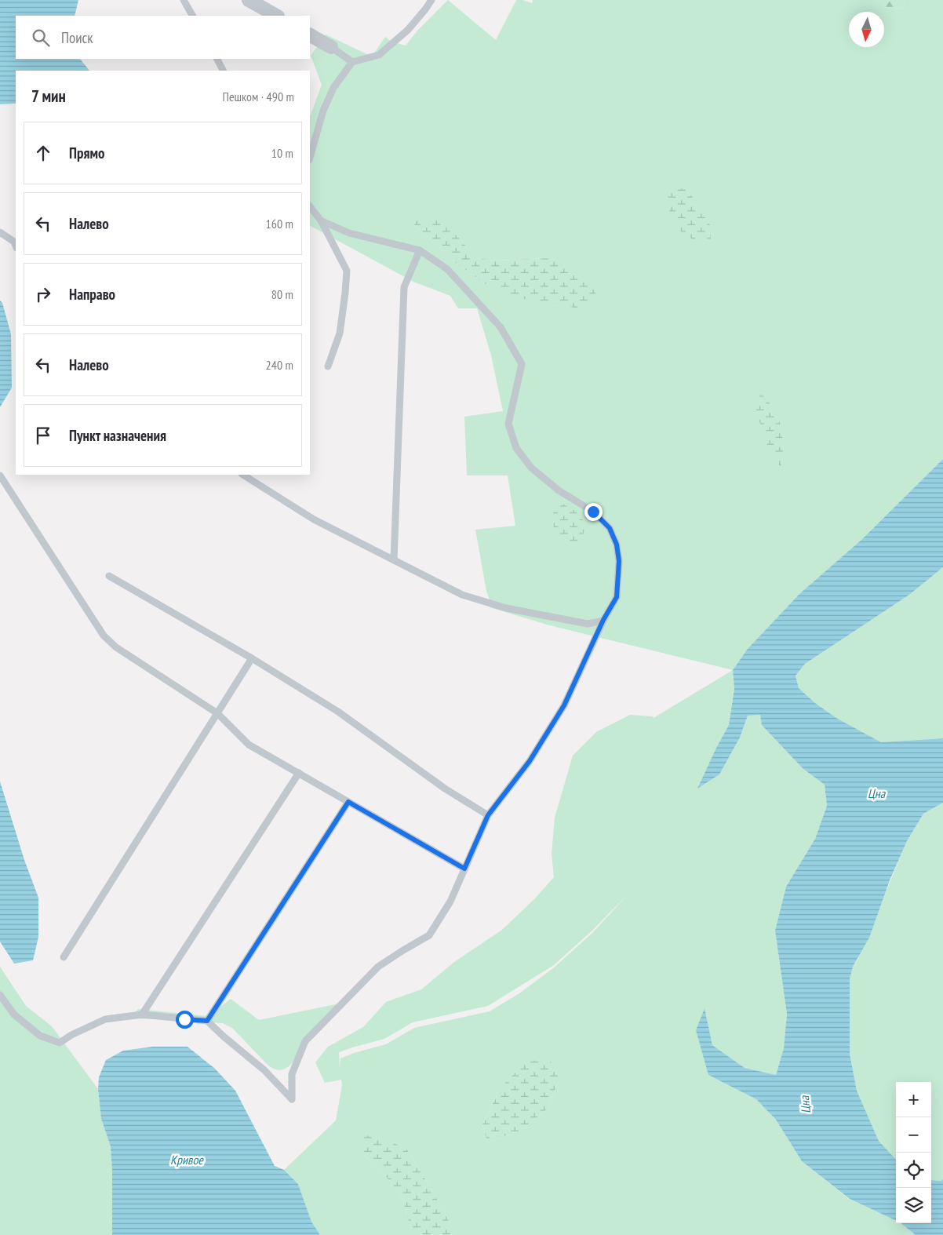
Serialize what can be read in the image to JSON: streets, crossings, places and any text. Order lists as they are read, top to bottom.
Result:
{
  "water": ["Цна", "Кривое"],
  "north": "bottom",
  "page": {
    "search": "Поиск",
    "heading": ["7 мин", "Пешком · 490 m"],
    "list": [
      ["Прямо", "10 m"],
      ["Налево", "160 m"],
      ["Направо", "80 m"],
      ["Налево", "240 m"],
      "Пункт назначения"
    ],
    "map_buttons": ["+", "−"]
  }
}
